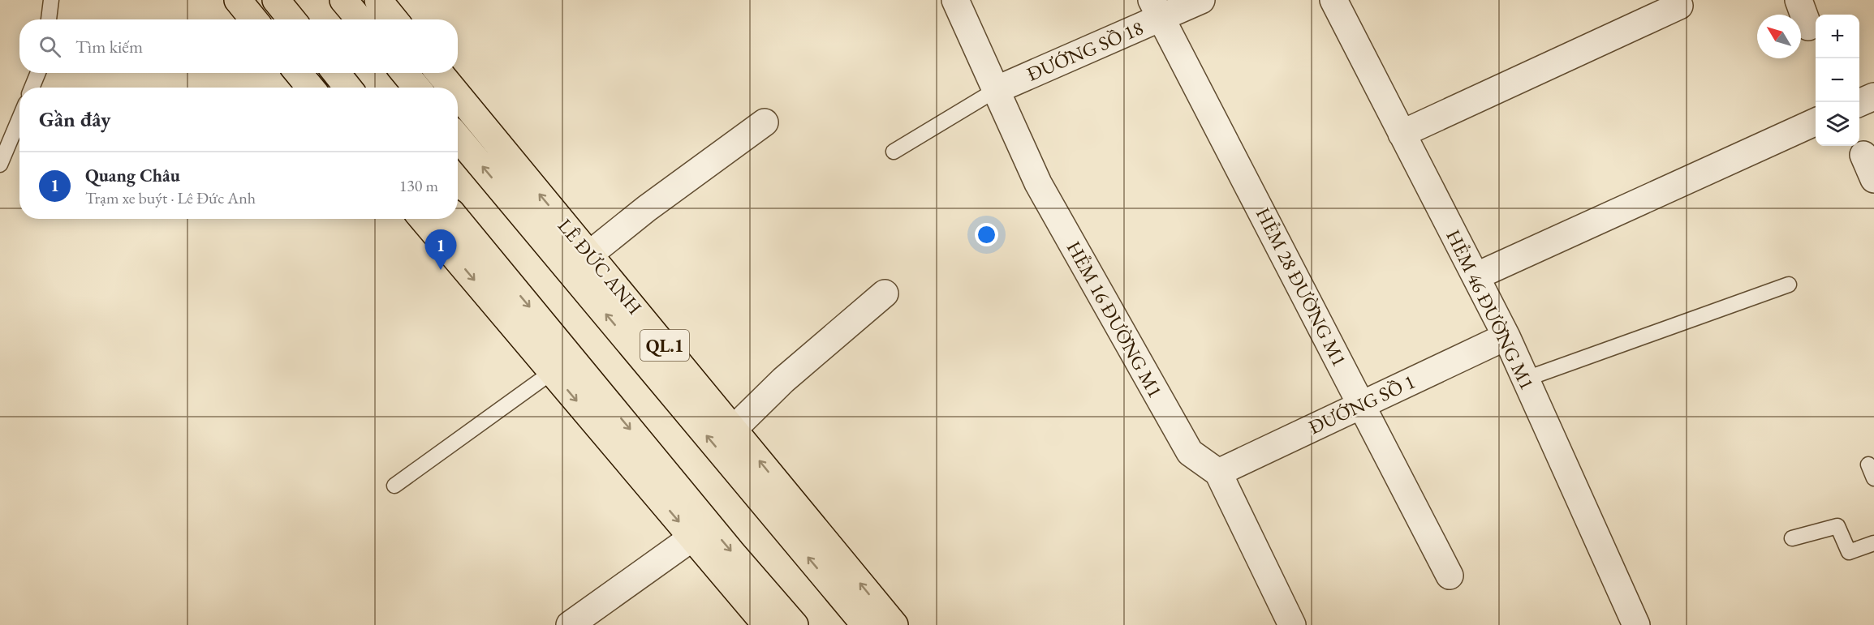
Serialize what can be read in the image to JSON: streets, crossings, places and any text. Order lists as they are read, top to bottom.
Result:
{
  "streets": {
    "highway": ["LÊ ĐỨC ANH", "QL.1"],
    "street": [
      "ĐƯỚNG SỒ 18",
      "HẺM 28 ĐƯỜNG M1",
      "HẺM 46 ĐƯỜNG M1",
      "HẺM 16 ĐƯỜNG M1",
      "ĐƯỚNG SỒ 1"
    ]
  },
  "crossings": [
    ["ĐƯỚNG SỒ 18", "HẺM 28 ĐƯỜNG M1"],
    ["ĐƯỚNG SỒ 18", "HẺM 16 ĐƯỜNG M1"],
    ["HẺM 28 ĐƯỜNG M1", "ĐƯỚNG SỒ 1"],
    ["HẺM 46 ĐƯỜNG M1", "ĐƯỚNG SỒ 1"],
    ["HẺM 16 ĐƯỜNG M1", "ĐƯỚNG SỒ 1"]
  ],
  "north": "top left",
  "page": {
    "map_buttons": ["+", "−"],
    "search": "Tìm kiếm",
    "heading": "Gần đây",
    "list": [
      {
        "mark": "1",
        "name": "Quang Châu",
        "note": "Trạm xe buýt · Lê Đức Anh",
        "value": "130 m"
      }
    ],
    "pins": "1"
  }
}
